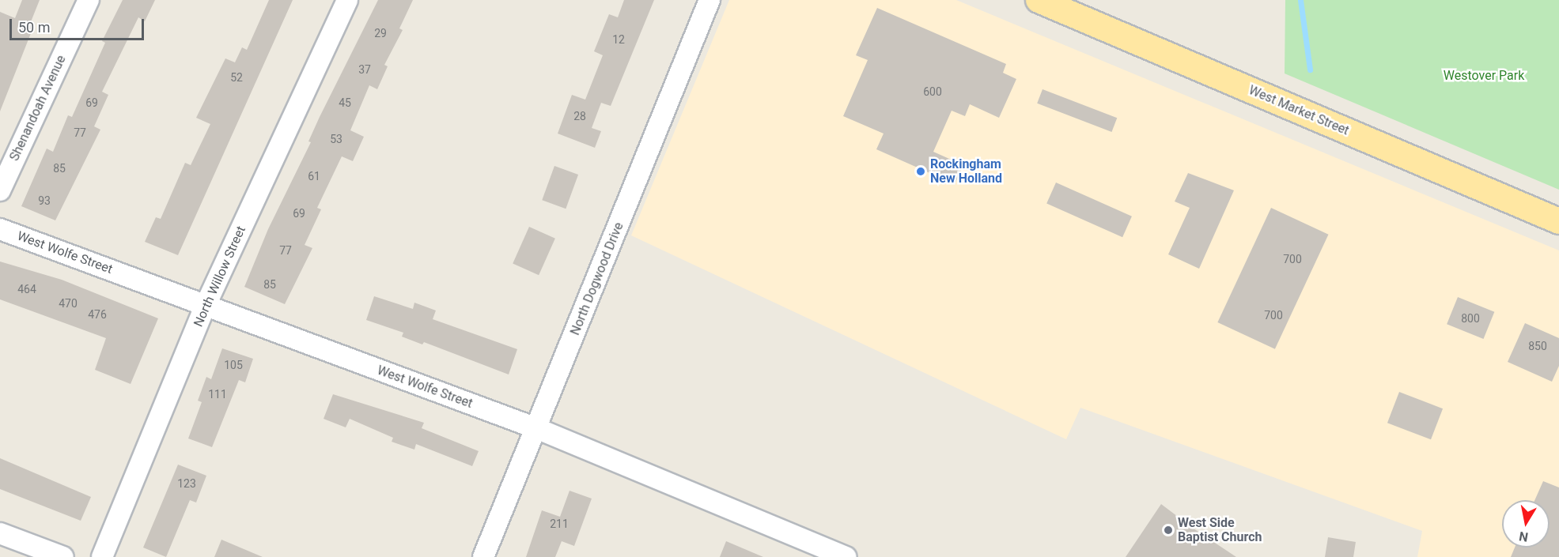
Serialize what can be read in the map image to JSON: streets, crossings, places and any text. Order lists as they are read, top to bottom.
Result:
{
  "streets": {
    "main road": ["West Market Street"],
    "street": [
      "Shenandoah Avenue",
      "West Wolfe Street",
      "North Willow Street",
      "North Dogwood Drive"
    ]
  },
  "crossings": [
    ["West Wolfe Street", "North Willow Street"],
    ["West Wolfe Street", "North Dogwood Drive"]
  ],
  "parks": ["Westover Park"],
  "places": ["Rockingham New Holland", "West Side Baptist Church"],
  "house_numbers": [
    "29",
    "12",
    "37",
    "52",
    "600",
    "69",
    "45",
    "28",
    "77",
    "53",
    "85",
    "61",
    "93",
    "69",
    "77",
    "700",
    "85",
    "464",
    "470",
    "476",
    "700",
    "800",
    "850",
    "105",
    "111",
    "123",
    "211"
  ],
  "scale_bar": "50 m",
  "north": "bottom"
}
